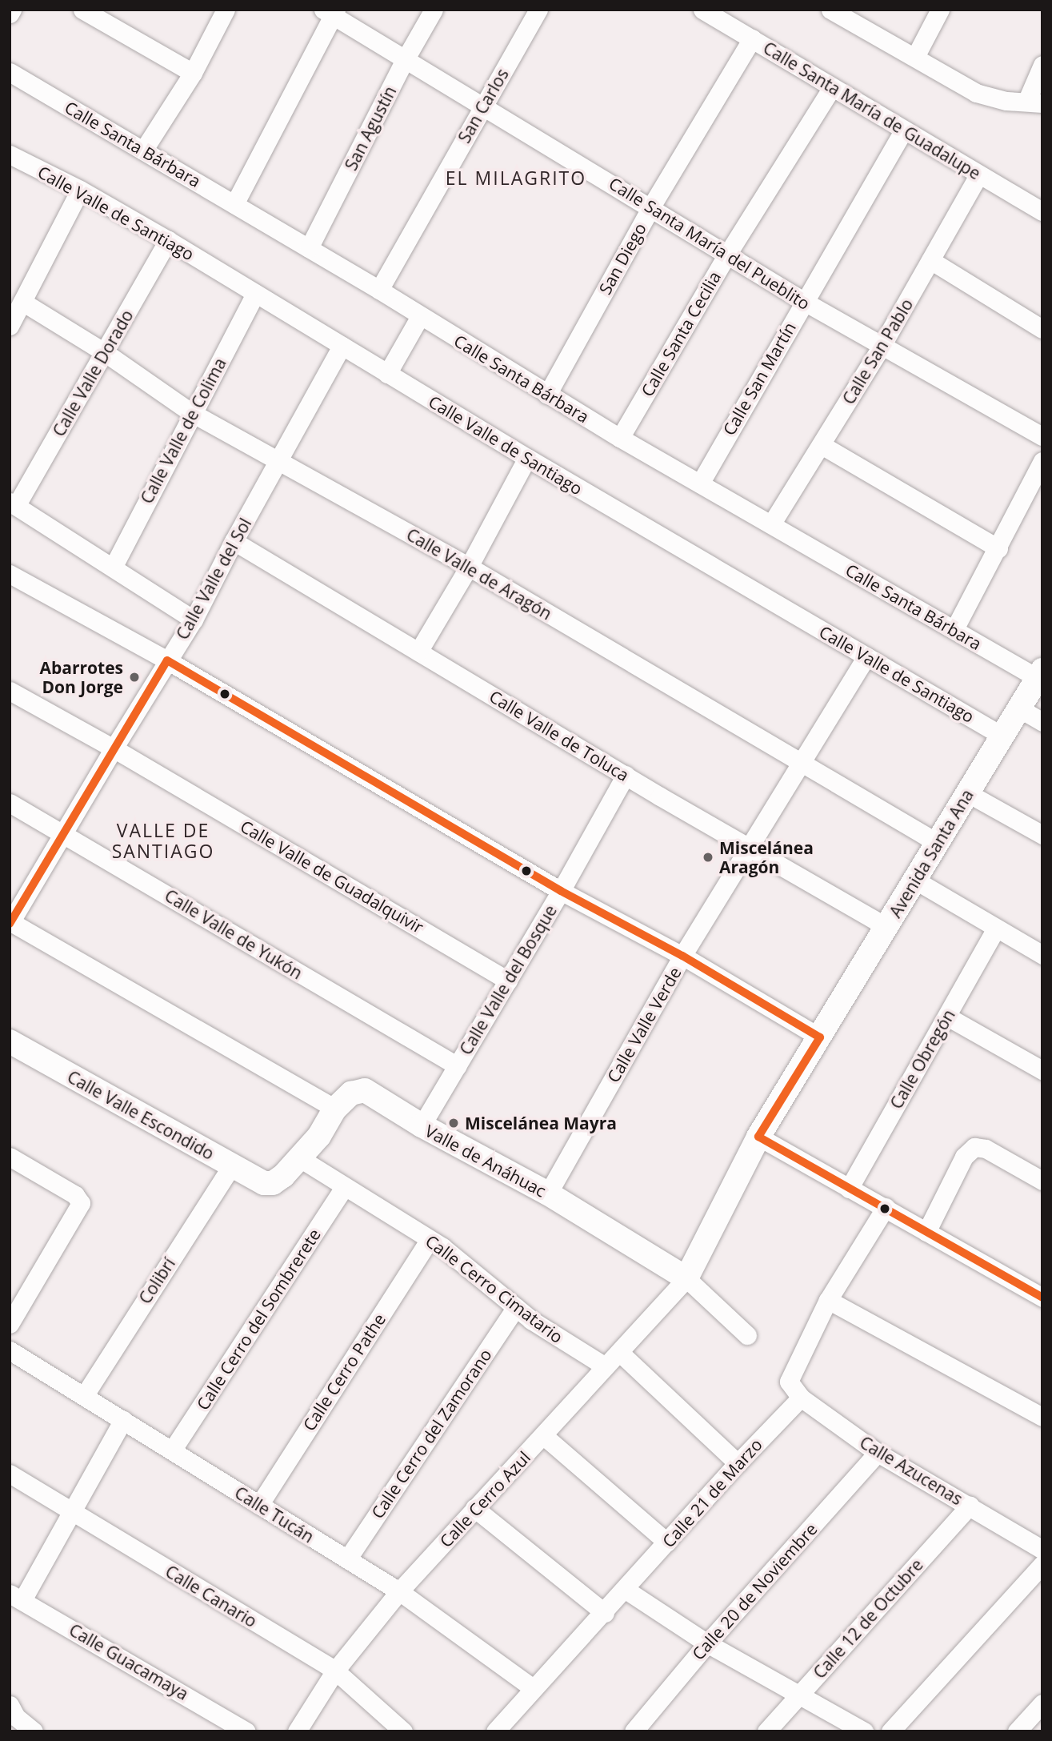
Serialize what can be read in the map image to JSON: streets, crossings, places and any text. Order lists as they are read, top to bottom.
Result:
{
  "streets": {
    "street": [
      "San Carlos",
      "Calle Santa María de Guadalupe",
      "San Agustín",
      "Calle Santa Bárbara",
      "Calle Valle de Santiago",
      "Calle Santa María del Pueblito",
      "San Diego",
      "Calle Santa Cecilia",
      "Calle San Pablo",
      "Calle Valle Dorado",
      "Calle San Martín",
      "Calle Valle de Colima",
      "Calle Valle de Aragón",
      "Calle Valle del Sol",
      "Calle Valle de Toluca",
      "Avenida Santa Ana",
      "Calle Valle de Guadalquivir",
      "Calle Valle de Yukón",
      "Calle Valle del Bosque",
      "Calle Valle Verde",
      "Calle Obregón",
      "Calle Valle Escondido",
      "Valle de Anáhuac",
      "Colibrí",
      "Calle Cerro Cimatario",
      "Calle Cerro del Sombrerete",
      "Calle Cerro Pathe",
      "Calle Cerro del Zamorano",
      "Calle Azucenas",
      "Calle 21 de Marzo",
      "Calle Cerro Azul",
      "Calle Tucán",
      "Calle 20 de Noviembre",
      "Calle Canario",
      "Calle 12 de Octubre",
      "Calle Guacamaya"
    ]
  },
  "crossings": [
    ["San Carlos", "Calle Santa Bárbara"],
    ["San Carlos", "Calle Santa María del Pueblito"],
    ["Calle Santa María de Guadalupe", "San Diego"],
    ["Calle Santa María de Guadalupe", "Calle Santa Cecilia"],
    ["Calle Santa María de Guadalupe", "Calle San Pablo"],
    ["Calle Santa María de Guadalupe", "Calle San Martín"],
    ["San Agustín", "Calle Santa Bárbara"],
    ["San Agustín", "Calle Santa María del Pueblito"],
    ["Calle Santa Bárbara", "San Diego"],
    ["Calle Santa Bárbara", "Calle Santa Cecilia"],
    ["Calle Santa Bárbara", "Calle San Pablo"],
    ["Calle Santa Bárbara", "Calle San Martín"],
    ["Calle Santa Bárbara", "Avenida Santa Ana"],
    ["Calle Valle de Santiago", "Calle Valle Dorado"],
    ["Calle Valle de Santiago", "Calle Valle de Colima"],
    ["Calle Valle de Santiago", "Calle Valle del Sol"],
    ["Calle Valle de Santiago", "Avenida Santa Ana"],
    ["Calle Valle de Santiago", "Calle Valle Verde"],
    ["Calle Santa María del Pueblito", "San Diego"],
    ["Calle Santa María del Pueblito", "Calle Santa Cecilia"],
    ["Calle Santa María del Pueblito", "Calle San Pablo"],
    ["Calle Santa María del Pueblito", "Calle San Martín"],
    ["Calle Valle Dorado", "Calle Valle de Aragón"],
    ["Calle Valle de Colima", "Calle Valle de Aragón"],
    ["Calle Valle de Aragón", "Calle Valle del Sol"],
    ["Calle Valle de Aragón", "Avenida Santa Ana"],
    ["Calle Valle de Aragón", "Calle Valle Verde"],
    ["Calle Valle del Sol", "Calle Valle de Toluca"],
    ["Calle Valle del Sol", "Calle Valle de Guadalquivir"],
    ["Calle Valle del Sol", "Calle Valle de Yukón"],
    ["Calle Valle de Toluca", "Avenida Santa Ana"],
    ["Calle Valle de Toluca", "Calle Valle del Bosque"],
    ["Calle Valle de Toluca", "Calle Valle Verde"],
    ["Avenida Santa Ana", "Valle de Anáhuac"],
    ["Avenida Santa Ana", "Calle Cerro Azul"],
    ["Calle Valle de Guadalquivir", "Calle Valle del Bosque"],
    ["Calle Valle de Yukón", "Calle Valle del Bosque"],
    ["Calle Valle del Bosque", "Valle de Anáhuac"],
    ["Calle Valle Verde", "Valle de Anáhuac"],
    ["Calle Valle Escondido", "Colibrí"],
    ["Calle Valle Escondido", "Calle Cerro Cimatario"],
    ["Valle de Anáhuac", "Calle Cerro Azul"],
    ["Colibrí", "Calle Tucán"],
    ["Calle Cerro Cimatario", "Calle Cerro del Sombrerete"],
    ["Calle Cerro Cimatario", "Calle Cerro Pathe"],
    ["Calle Cerro Cimatario", "Calle Cerro del Zamorano"],
    ["Calle Cerro Cimatario", "Calle Cerro Azul"],
    ["Calle Cerro del Sombrerete", "Calle Tucán"],
    ["Calle Cerro Pathe", "Calle Tucán"],
    ["Calle Cerro del Zamorano", "Calle Tucán"],
    ["Calle Azucenas", "Calle 21 de Marzo"],
    ["Calle Azucenas", "Calle 20 de Noviembre"],
    ["Calle Azucenas", "Calle 12 de Octubre"],
    ["Calle 21 de Marzo", "Calle Tucán"],
    ["Calle Cerro Azul", "Calle Tucán"],
    ["Calle Cerro Azul", "Calle Canario"]
  ],
  "districts": ["EL MILAGRITO", "VALLE DE SANTIAGO"],
  "places": ["Abarrotes Don Jorge", "Miscelánea Aragón", "Miscelánea Mayra"]
}
